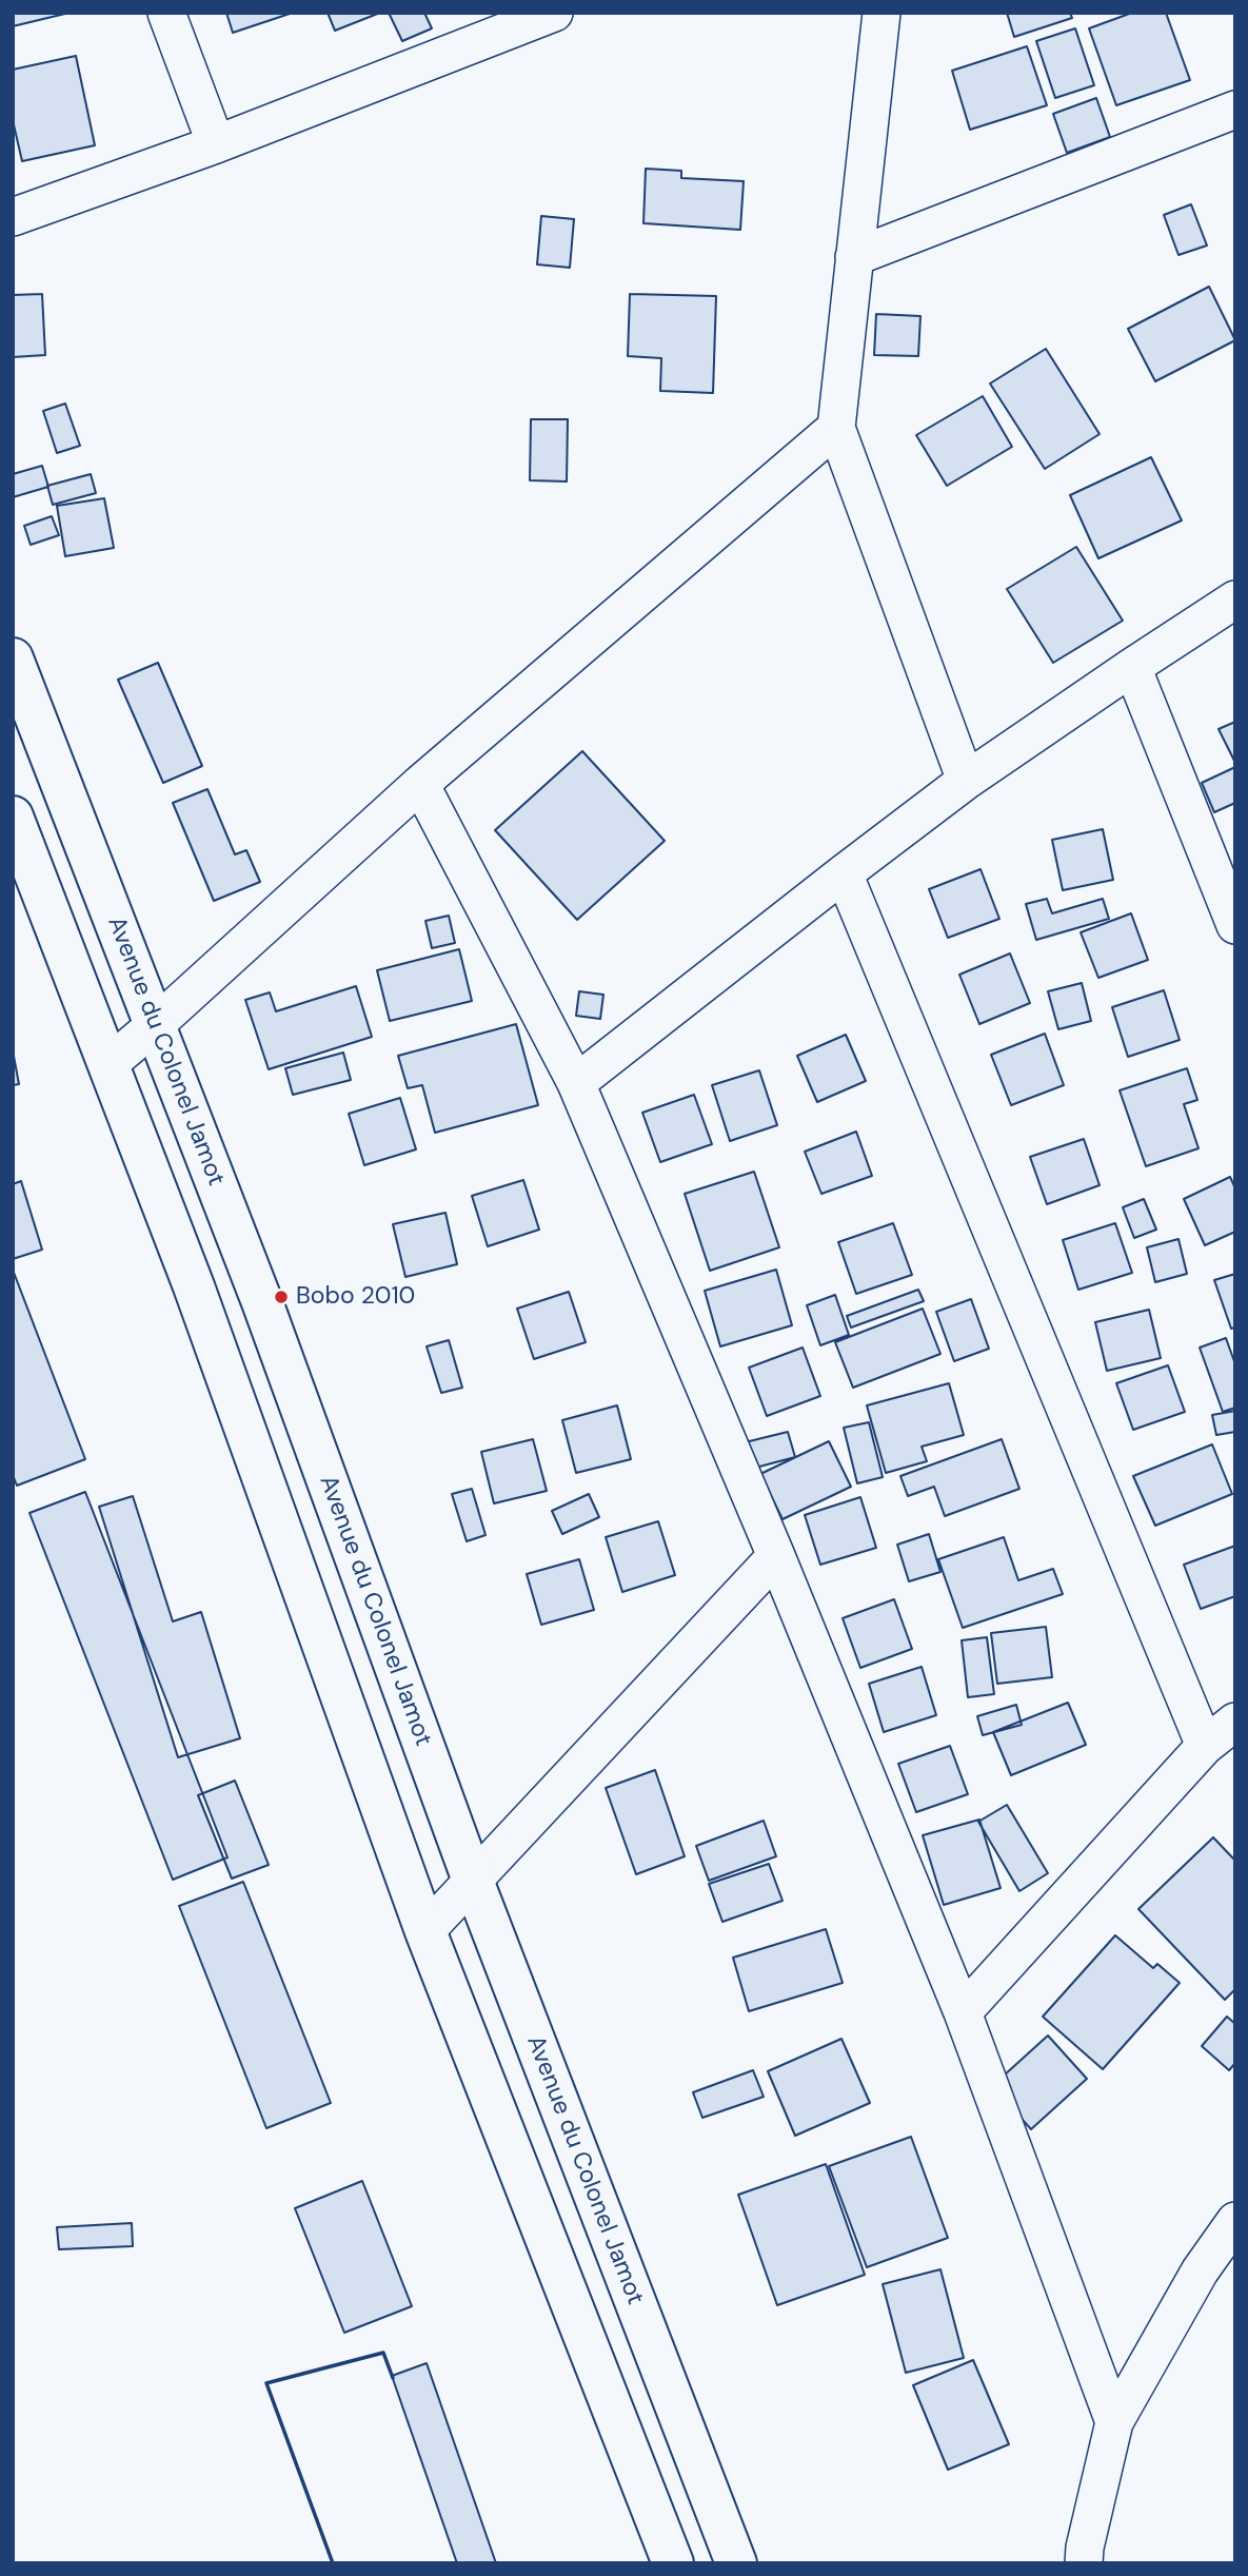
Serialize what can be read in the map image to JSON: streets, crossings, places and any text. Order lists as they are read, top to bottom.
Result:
{
  "streets": {
    "main road": ["Avenue du Colonel Jamot"]
  },
  "places": ["Bobo 2010"]
}
